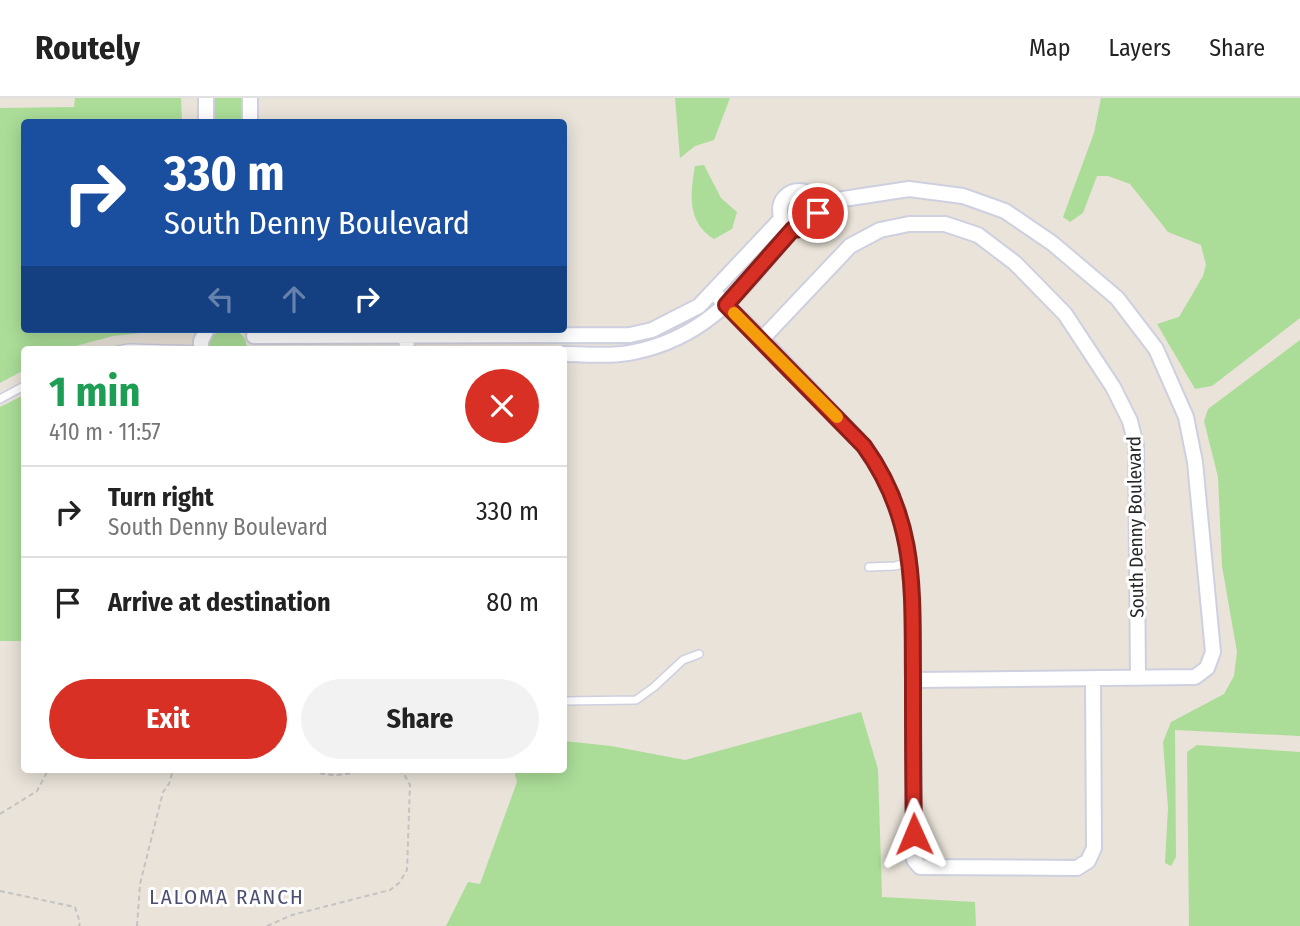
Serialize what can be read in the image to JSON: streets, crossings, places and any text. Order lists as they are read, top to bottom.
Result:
{
  "streets": {
    "street": ["South Denny Boulevard"]
  },
  "districts": ["LALOMA RANCH"],
  "page": {
    "header": "Routely",
    "nav": ["Map", "Layers", "Share"],
    "turn": ["330 m", "South Denny Boulevard"],
    "heading": ["1 min", "410 m · 11:57"],
    "list": [
      {
        "name": "Turn right",
        "note": "South Denny Boulevard",
        "value": "330 m"
      },
      {
        "name": "Arrive at destination",
        "value": "80 m"
      }
    ],
    "buttons": ["Exit", "Share"]
  }
}
